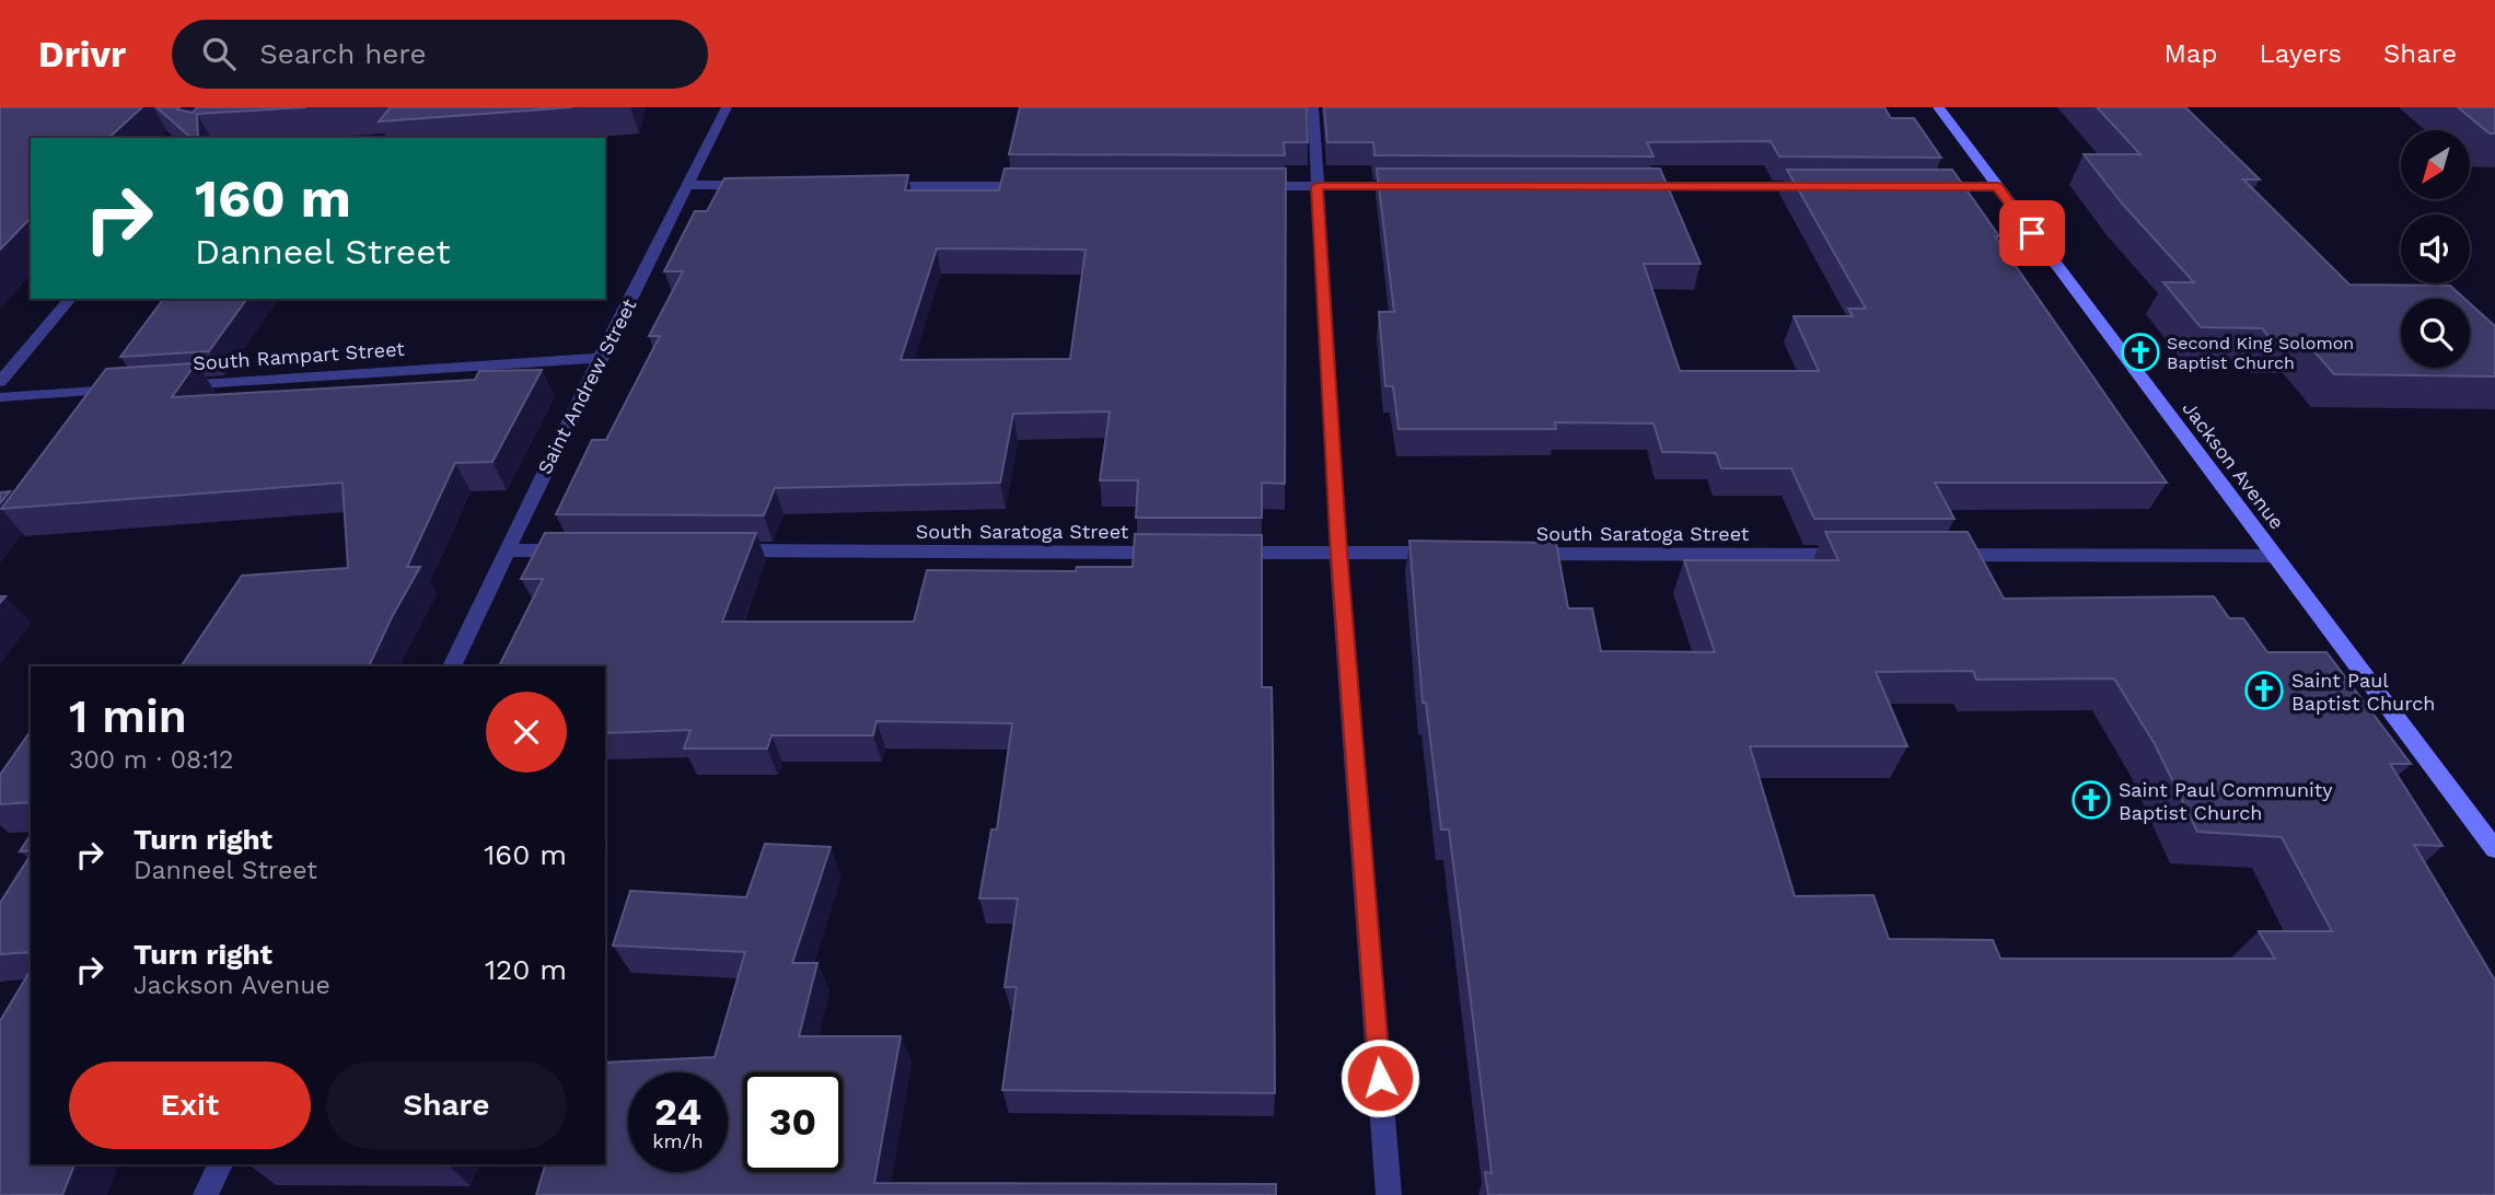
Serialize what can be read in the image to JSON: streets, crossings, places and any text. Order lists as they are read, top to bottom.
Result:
{
  "streets": {
    "street": [
      "South Rampart Street",
      "Saint Andrew Street",
      "Jackson Avenue",
      "South Saratoga Street"
    ]
  },
  "crossings": [
    ["South Rampart Street", "Saint Andrew Street"]
  ],
  "places": {
    "church": ["Second King Solomon Baptist Church", "Saint Paul Baptist Church", "Saint Paul Community Baptist Church"]
  },
  "north": "bottom left",
  "page": {
    "header": "Drivr",
    "search": "Search here",
    "nav": ["Map", "Layers", "Share"],
    "turn": ["160 m", "Danneel Street"],
    "heading": ["1 min", "300 m · 08:12"],
    "list": [
      {
        "name": "Turn right",
        "note": "Danneel Street",
        "value": "160 m"
      },
      {
        "name": "Turn right",
        "note": "Jackson Avenue",
        "value": "120 m"
      }
    ],
    "buttons": ["Exit", "Share"],
    "speed": "24 km/h",
    "limit": "30"
  }
}
